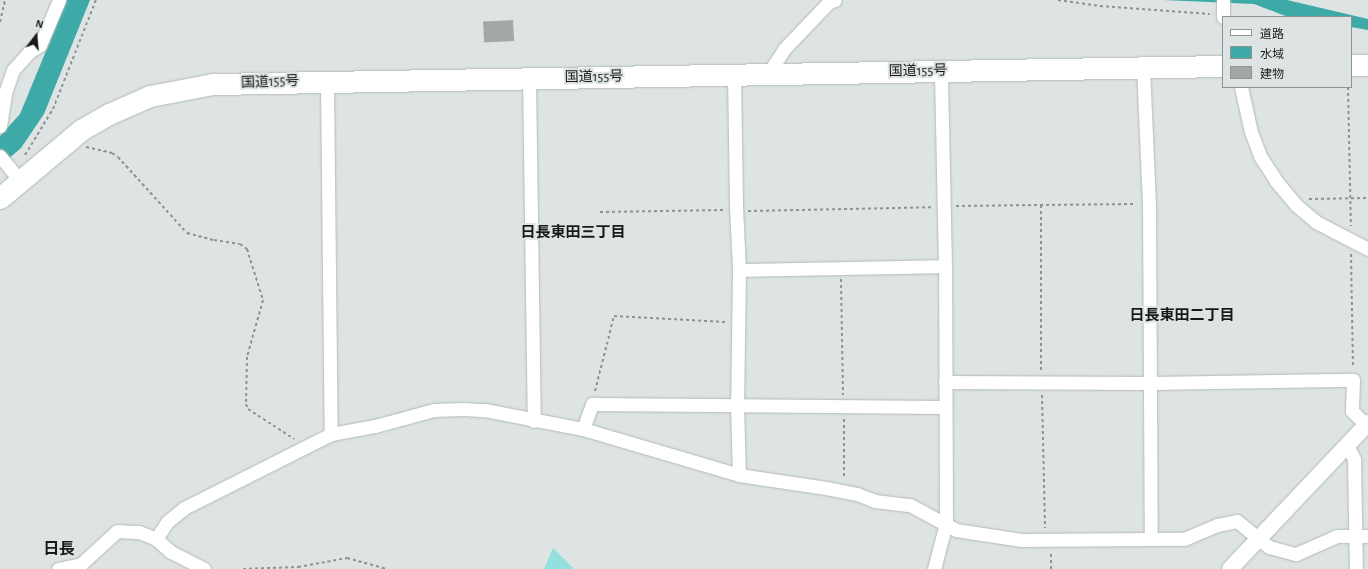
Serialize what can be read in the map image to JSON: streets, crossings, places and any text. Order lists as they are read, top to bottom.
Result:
{
  "streets": {
    "highway": ["国道155号"]
  },
  "districts": ["日長東田三丁目", "日長東田二丁目", "日長"],
  "legend": ["道路", "水域", "建物"],
  "north": "top"
}
